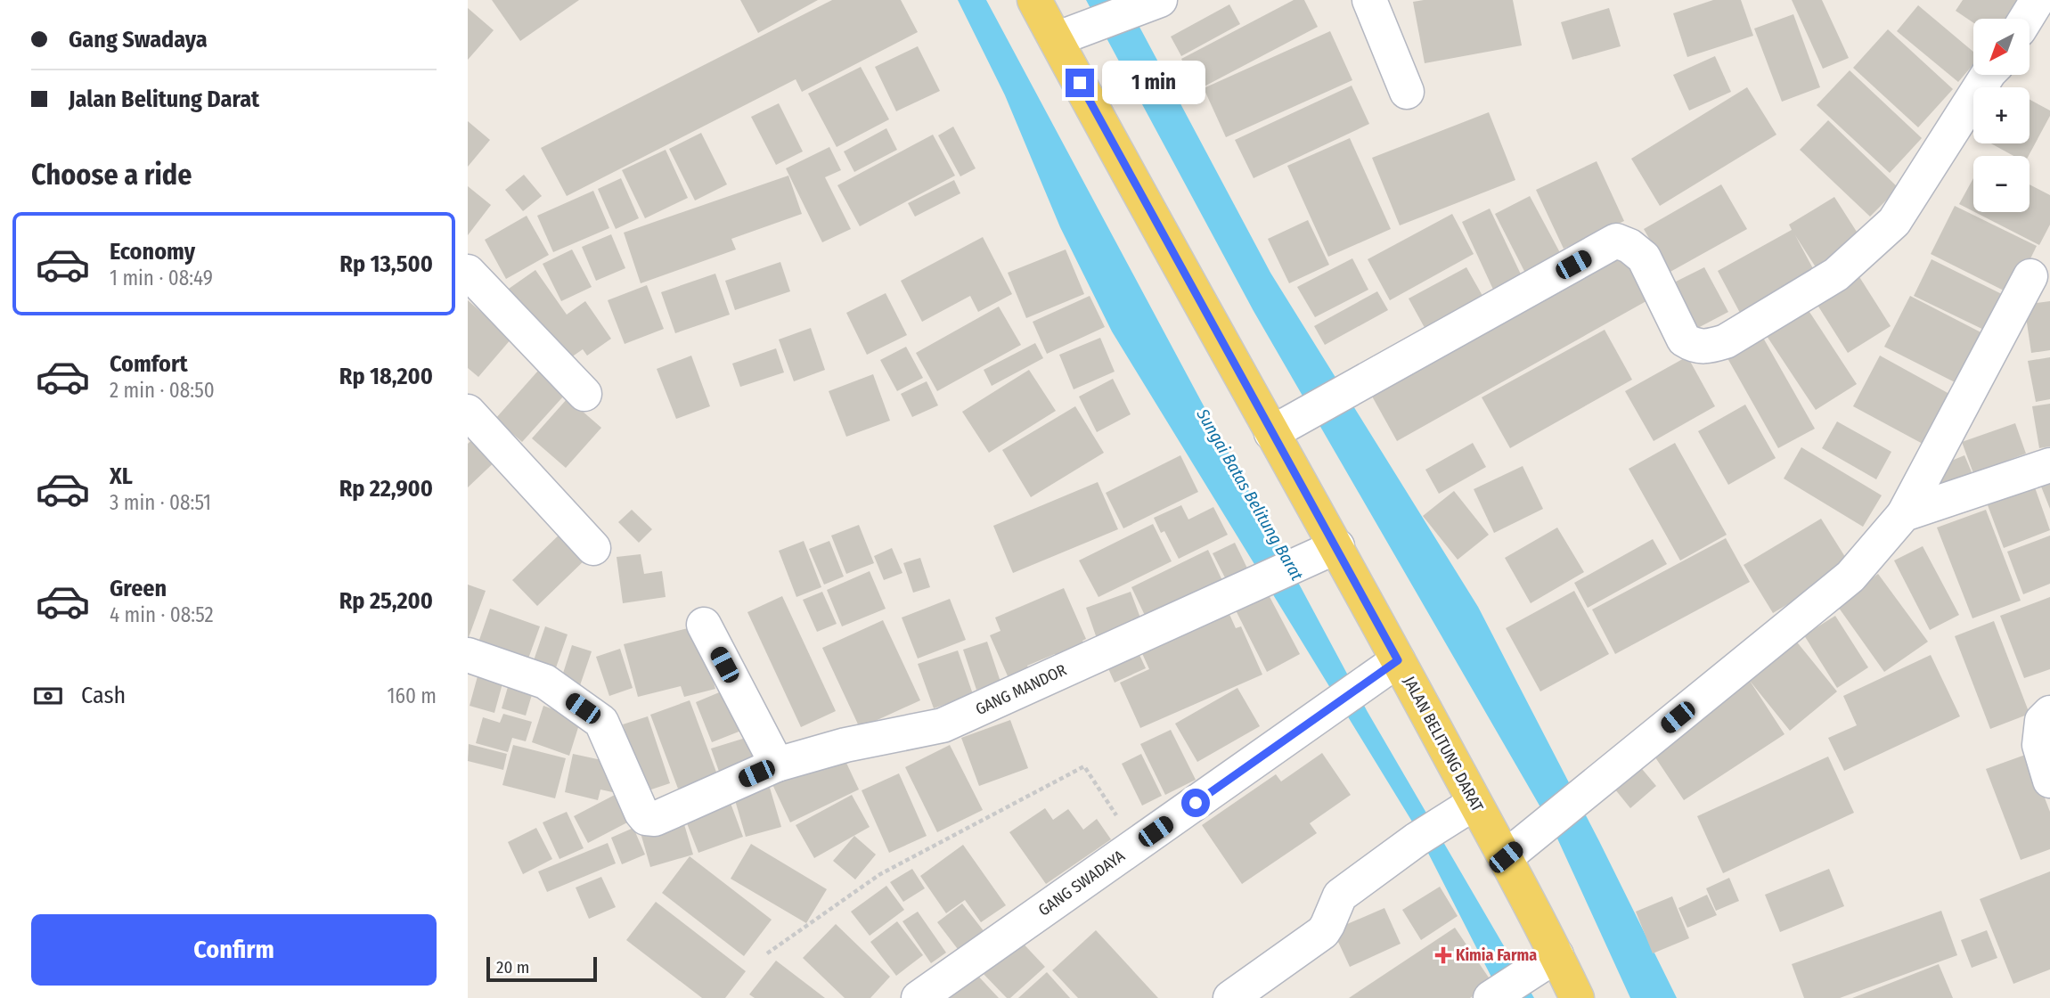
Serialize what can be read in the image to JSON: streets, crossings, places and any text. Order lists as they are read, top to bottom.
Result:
{
  "streets": {
    "main road": ["JALAN BELITUNG DARAT"],
    "street": ["GANG MANDOR", "GANG SWADAYA"]
  },
  "crossings": [
    ["GANG MANDOR", "JALAN BELITUNG DARAT"],
    ["JALAN BELITUNG DARAT", "GANG SWADAYA"]
  ],
  "water": ["Sungai Batas Belitung Barat"],
  "places": {
    "health": ["Kimia Farma"]
  },
  "scale_bar": "20 m",
  "north": "bottom left",
  "page": {
    "banner": ["Gang Swadaya", "Jalan Belitung Darat"],
    "map_buttons": ["+", "−"],
    "bubble": "1 min",
    "heading": "Choose a ride",
    "list": [
      {
        "name": "Economy",
        "note": "1 min · 08:49",
        "value": "Rp 13,500"
      },
      {
        "name": "Comfort",
        "note": "2 min · 08:50",
        "value": "Rp 18,200"
      },
      {
        "name": "XL",
        "note": "3 min · 08:51",
        "value": "Rp 22,900"
      },
      {
        "name": "Green",
        "note": "4 min · 08:52",
        "value": "Rp 25,200"
      }
    ],
    "pay": ["Cash", "160 m"],
    "buttons": "Confirm",
    "scale": "20 m"
  }
}
